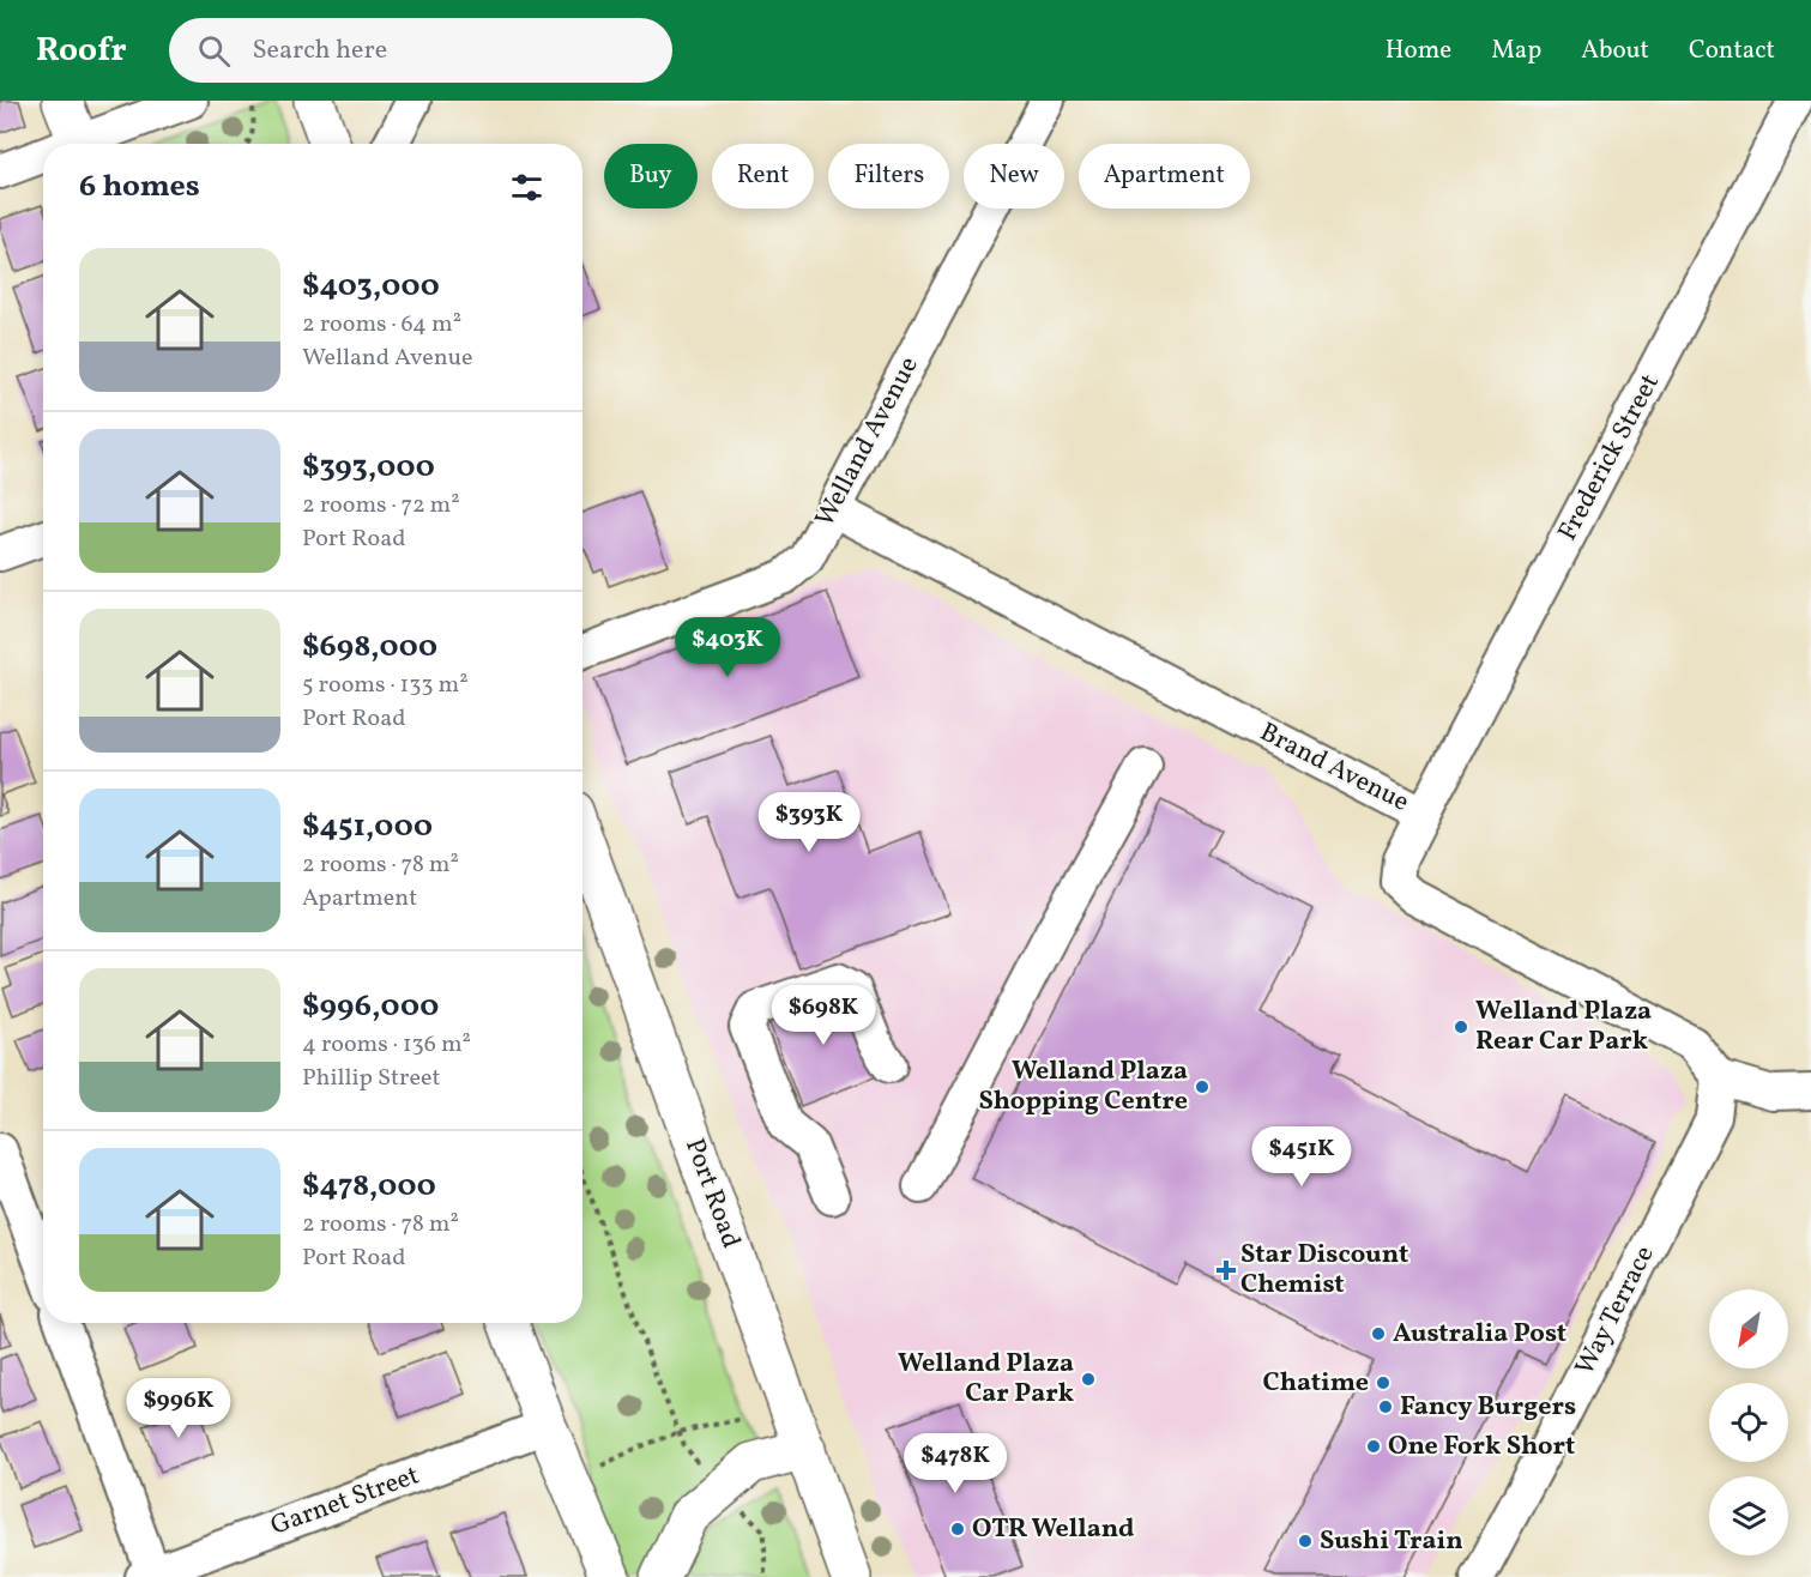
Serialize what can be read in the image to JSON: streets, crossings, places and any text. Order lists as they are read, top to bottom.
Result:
{
  "streets": {
    "highway": ["Port Road"],
    "street": [
      "Welland Avenue",
      "Frederick Street",
      "Brand Avenue",
      "Way Terrace",
      "Garnet Street"
    ]
  },
  "crossings": [
    ["Welland Avenue", "Brand Avenue"],
    ["Frederick Street", "Brand Avenue"],
    ["Brand Avenue", "Way Terrace"]
  ],
  "places": {
    "other": [
      "Welland Plaza Rear Car Park",
      "Welland Plaza Shopping Centre",
      "Australia Post",
      "Welland Plaza Car Park",
      "Chatime",
      "Fancy Burgers",
      "One Fork Short",
      "OTR Welland",
      "Sushi Train"
    ],
    "health": ["Star Discount Chemist"]
  },
  "north": "bottom left",
  "page": {
    "header": "Roofr",
    "search": "Search here",
    "nav": [
      "Home",
      "Map",
      "About",
      "Contact"
    ],
    "chip": [
      "Buy",
      "Rent",
      "Filters",
      "New",
      "Apartment"
    ],
    "heading": "6 homes",
    "list": [
      {
        "name": "$403,000",
        "note": "2 rooms · 64 m² · Welland Avenue"
      },
      {
        "name": "$393,000",
        "note": "2 rooms · 72 m² · Port Road"
      },
      {
        "name": "$698,000",
        "note": "5 rooms · 133 m² · Port Road"
      },
      {
        "name": "$451,000",
        "note": "2 rooms · 78 m² · Apartment"
      },
      {
        "name": "$996,000",
        "note": "4 rooms · 136 m² · Phillip Street"
      },
      {
        "name": "$478,000",
        "note": "2 rooms · 78 m² · Port Road"
      }
    ],
    "price": [
      "$403K",
      "$393K",
      "$698K",
      "$451K",
      "$996K",
      "$478K"
    ]
  }
}
